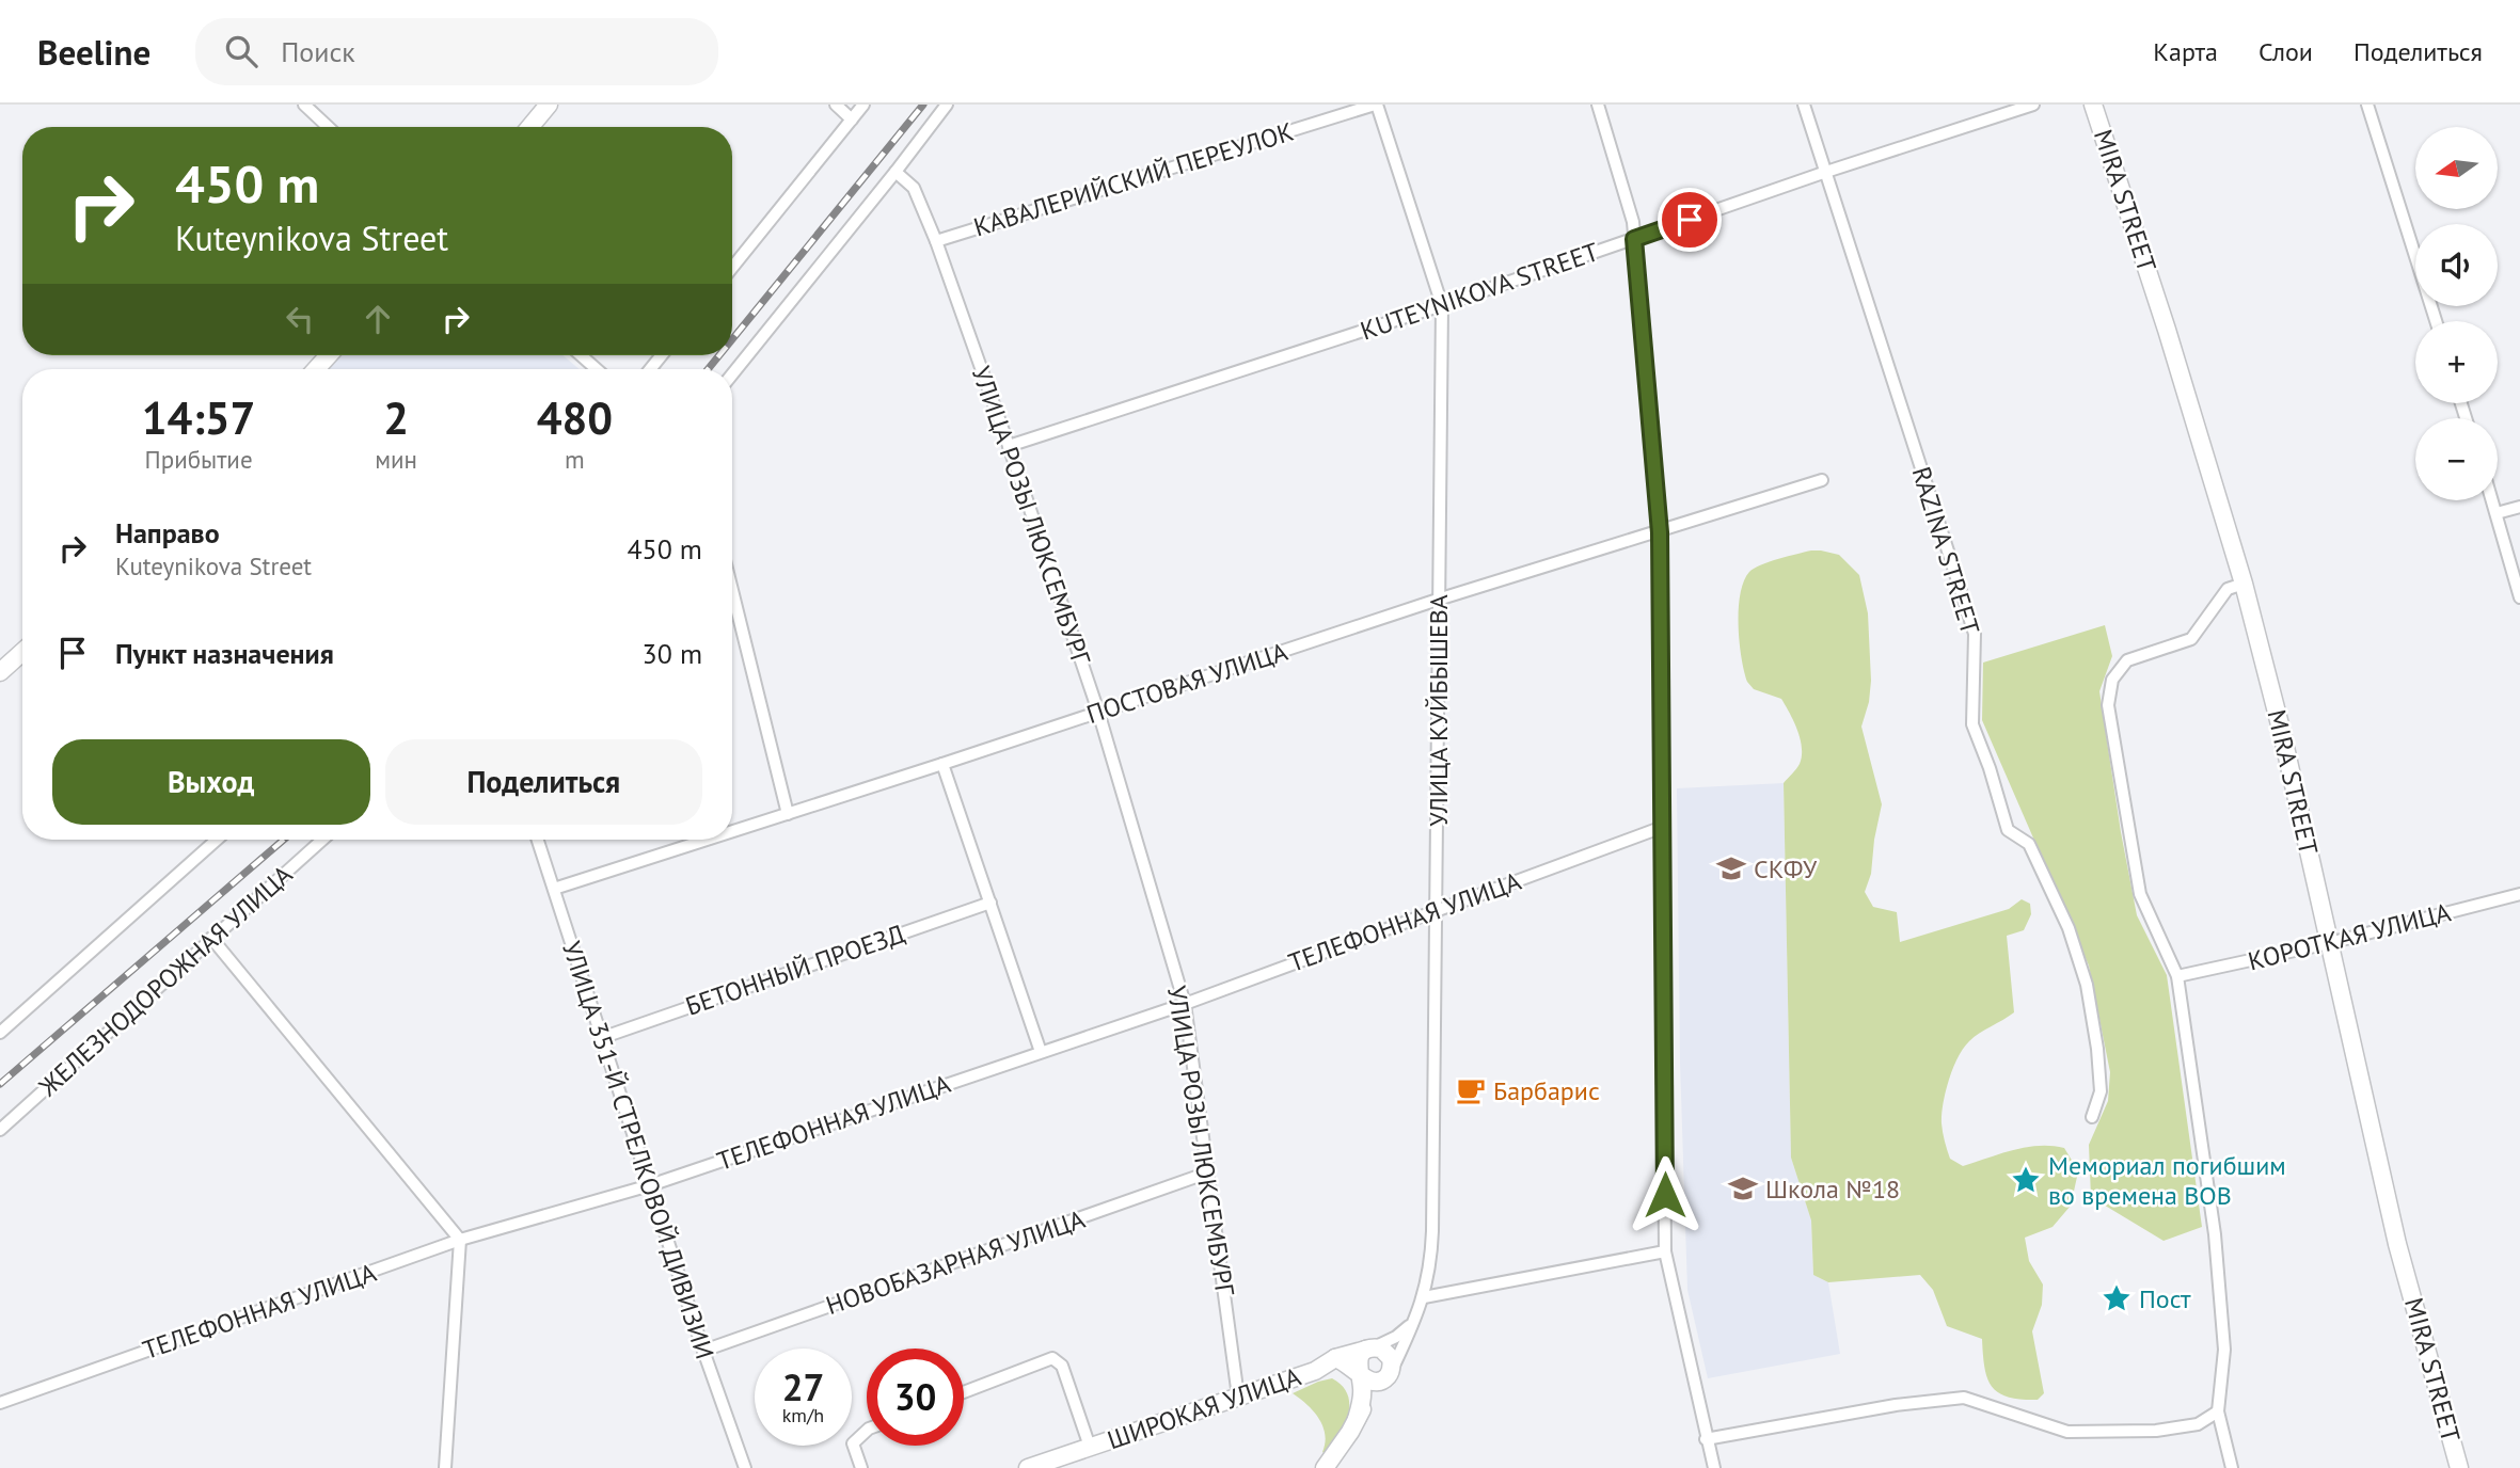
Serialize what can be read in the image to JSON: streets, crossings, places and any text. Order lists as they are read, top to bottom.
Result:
{
  "streets": {
    "main road": ["MIRA STREET", "УЛИЦА КУЙБЫШЕВА", "ШИРОКАЯ УЛИЦА"],
    "street": [
      "КАВАЛЕРИЙСКИЙ ПЕРЕУЛОК",
      "KUTEYNIKOVA STREET",
      "УЛИЦА РОЗЫ ЛЮКСЕМБУРГ",
      "RAZINA STREET",
      "ПОСТОВАЯ УЛИЦА",
      "ТЕЛЕФОННАЯ УЛИЦА",
      "КОРОТКАЯ УЛИЦА",
      "БЕТОННЫЙ ПРОЕЗД",
      "ЖЕЛЕЗНОДОРОЖНАЯ УЛИЦА",
      "УЛИЦА 351-Й СТРЕЛКОВОЙ ДИВИЗИИ",
      "НОВОБАЗАРНАЯ УЛИЦА"
    ]
  },
  "crossings": [
    ["КАВАЛЕРИЙСКИЙ ПЕРЕУЛОК", "УЛИЦА РОЗЫ ЛЮКСЕМБУРГ"],
    ["КАВАЛЕРИЙСКИЙ ПЕРЕУЛОК", "УЛИЦА КУЙБЫШЕВА"],
    ["MIRA STREET", "КОРОТКАЯ УЛИЦА"],
    ["KUTEYNIKOVA STREET", "УЛИЦА РОЗЫ ЛЮКСЕМБУРГ"],
    ["KUTEYNIKOVA STREET", "RAZINA STREET"],
    ["KUTEYNIKOVA STREET", "УЛИЦА КУЙБЫШЕВА"],
    ["УЛИЦА РОЗЫ ЛЮКСЕМБУРГ", "ПОСТОВАЯ УЛИЦА"],
    ["УЛИЦА РОЗЫ ЛЮКСЕМБУРГ", "ТЕЛЕФОННАЯ УЛИЦА"],
    ["УЛИЦА РОЗЫ ЛЮКСЕМБУРГ", "НОВОБАЗАРНАЯ УЛИЦА"],
    ["УЛИЦА РОЗЫ ЛЮКСЕМБУРГ", "ШИРОКАЯ УЛИЦА"],
    ["ПОСТОВАЯ УЛИЦА", "УЛИЦА КУЙБЫШЕВА"],
    ["ПОСТОВАЯ УЛИЦА", "УЛИЦА 351-Й СТРЕЛКОВОЙ ДИВИЗИИ"],
    ["УЛИЦА КУЙБЫШЕВА", "ТЕЛЕФОННАЯ УЛИЦА"],
    ["УЛИЦА КУЙБЫШЕВА", "ШИРОКАЯ УЛИЦА"],
    ["ТЕЛЕФОННАЯ УЛИЦА", "УЛИЦА 351-Й СТРЕЛКОВОЙ ДИВИЗИИ"],
    ["БЕТОННЫЙ ПРОЕЗД", "УЛИЦА 351-Й СТРЕЛКОВОЙ ДИВИЗИИ"],
    ["УЛИЦА 351-Й СТРЕЛКОВОЙ ДИВИЗИИ", "НОВОБАЗАРНАЯ УЛИЦА"]
  ],
  "places": {
    "school or university": ["СКФУ", "Школа №18"],
    "cafe": ["Барбарис"],
    "place": ["Мемориал погибшим во времена ВОВ", "Пост"]
  },
  "north": "left",
  "page": {
    "header": "Beeline",
    "search": "Поиск",
    "nav": ["Карта", "Слои", "Поделиться"],
    "map_buttons": ["+", "−"],
    "turn": ["450 m", "Kuteynikova Street"],
    "eta": [
      "14:57",
      "Прибытие",
      "2",
      "мин",
      "480",
      "m"
    ],
    "list": [
      {
        "name": "Направо",
        "note": "Kuteynikova Street",
        "value": "450 m"
      },
      {
        "name": "Пункт назначения",
        "value": "30 m"
      }
    ],
    "buttons": ["Выход", "Поделиться"],
    "speed": "27 km/h",
    "limit": "30"
  }
}
